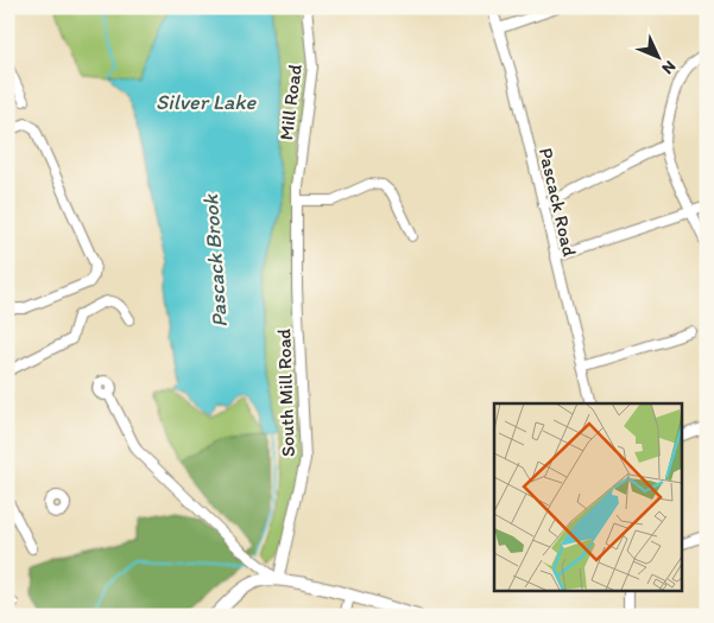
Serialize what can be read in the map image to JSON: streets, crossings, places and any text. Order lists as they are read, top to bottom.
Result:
{
  "streets": {
    "street": ["Mill Road", "Pascack Road", "South Mill Road"]
  },
  "crossings": [
    ["Mill Road", "South Mill Road"]
  ],
  "water": ["Silver Lake", "Pascack Brook"],
  "north": "bottom right"
}
